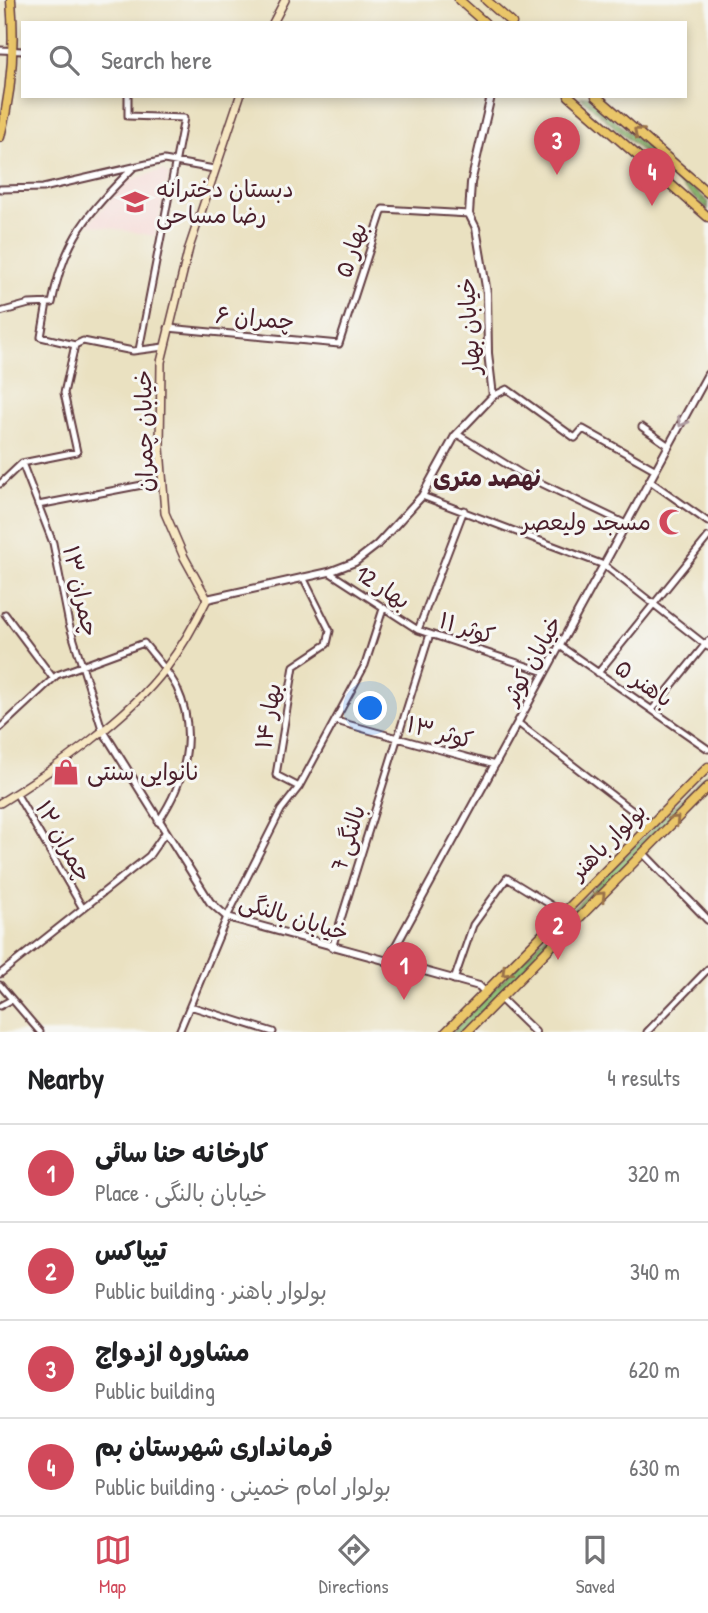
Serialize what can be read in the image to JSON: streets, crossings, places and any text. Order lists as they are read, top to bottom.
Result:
{
  "streets": {
    "main road": ["خیابان چمران", "بولوار باهنر"],
    "street": [
      "بهار ۵",
      "چمران ۶",
      "خیابان بهار",
      "بهار 12",
      "چمران ۱۳",
      "کوثر ۱۱",
      "خیابان کوثر",
      "باهنر ۵",
      "بهار ۱۴",
      "کوثر ۱۳",
      "بالنگی 7",
      "چمران ۱۲",
      "خیابان بالنگی"
    ]
  },
  "crossings": [
    ["بهار ۵", "چمران ۶"],
    ["بهار ۵", "خیابان بهار"],
    ["چمران ۶", "خیابان چمران"],
    ["خیابان بهار", "خیابان چمران"],
    ["خیابان بهار", "بهار 12"],
    ["خیابان بهار", "بهار ۱۴"],
    ["بهار 12", "کوثر ۱۱"],
    ["چمران ۱۳", "خیابان بالنگی"],
    ["کوثر ۱۱", "خیابان کوثر"],
    ["کوثر ۱۱", "بالنگی 7"],
    ["خیابان کوثر", "باهنر ۵"],
    ["خیابان کوثر", "کوثر ۱۳"],
    ["خیابان کوثر", "خیابان بالنگی"],
    ["کوثر ۱۳", "بالنگی 7"],
    ["بالنگی 7", "خیابان بالنگی"],
    ["بولوار باهنر", "خیابان بالنگی"]
  ],
  "districts": ["نهصد متری"],
  "places": {
    "school or university": ["دبستان دخترانه رضا مساحی"],
    "mosque": ["مسجد ولیعصر"],
    "shop": ["نانوایی سنتی"]
  },
  "page": {
    "search": "Search here",
    "pins": [
      "3",
      "4",
      "2",
      "1"
    ],
    "heading": ["Nearby", "4 results"],
    "list": [
      {
        "mark": "1",
        "name": "کارخانه حنا سائی",
        "note": "Place · خیابان بالنگی",
        "value": "320 m"
      },
      {
        "mark": "2",
        "name": "تیپاکس",
        "note": "Public building · بولوار باهنر",
        "value": "340 m"
      },
      {
        "mark": "3",
        "name": "مشاوره ازدواج",
        "note": "Public building",
        "value": "620 m"
      },
      {
        "mark": "4",
        "name": "فرمانداری شهرستان بم",
        "note": "Public building · بولوار امام خمینی",
        "value": "630 m"
      }
    ],
    "nav": ["Map", "Directions", "Saved"]
  }
}
